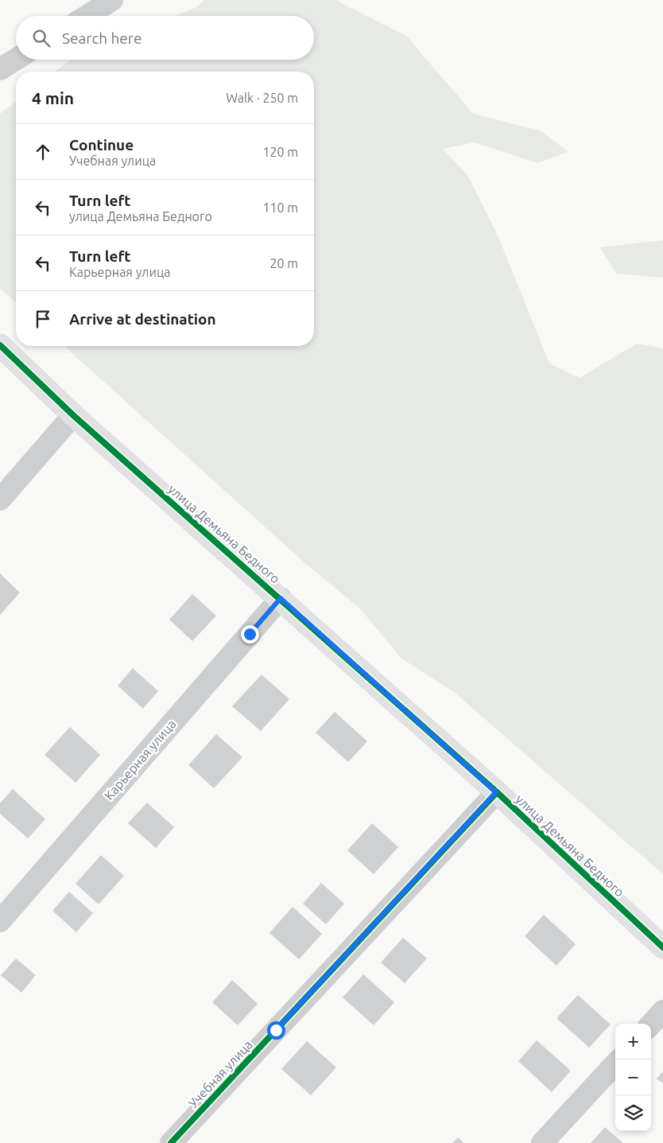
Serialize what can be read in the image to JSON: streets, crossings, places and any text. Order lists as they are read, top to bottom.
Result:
{
  "streets": {
    "street": ["улица Демьяна Бедного", "Карьерная улица", "Учебная улица"]
  },
  "crossings": [
    ["улица Демьяна Бедного", "Карьерная улица"],
    ["улица Демьяна Бедного", "Учебная улица"]
  ],
  "page": {
    "search": "Search here",
    "heading": ["4 min", "Walk · 250 m"],
    "list": [
      ["Continue", "Учебная улица", "120 m"],
      ["Turn left", "улица Демьяна Бедного", "110 m"],
      ["Turn left", "Карьерная улица", "20 m"],
      "Arrive at destination"
    ],
    "map_buttons": ["+", "−"]
  }
}
